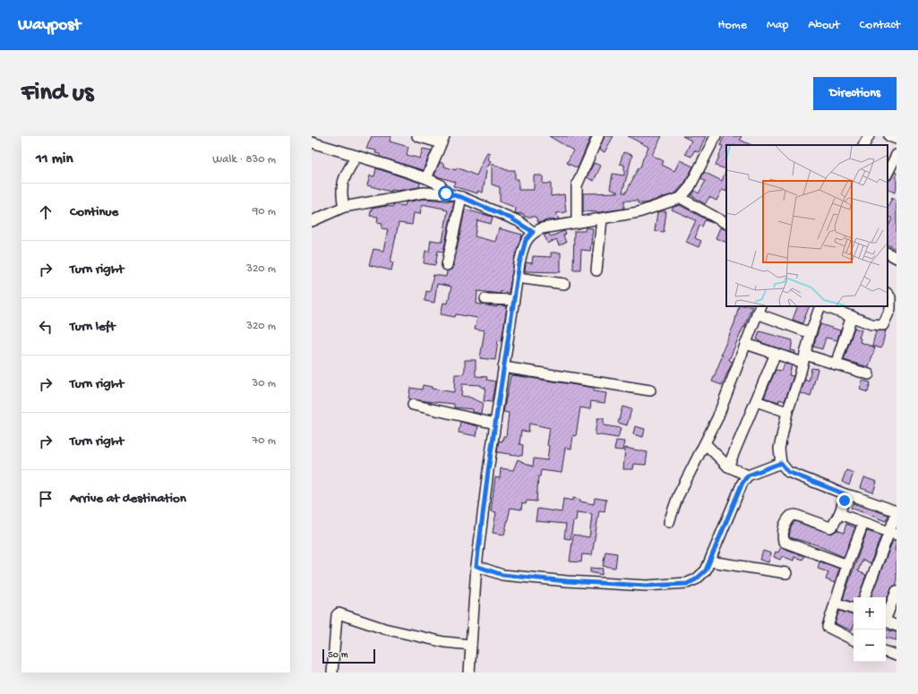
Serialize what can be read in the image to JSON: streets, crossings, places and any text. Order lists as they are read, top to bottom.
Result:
{
  "scale_bar": "50 m",
  "page": {
    "header": "Waypost",
    "nav": [
      "Home",
      "Map",
      "About",
      "Contact"
    ],
    "buttons": "Directions",
    "title": "Find us",
    "heading": ["11 min", "Walk · 830 m"],
    "list": [
      ["Continue", "90 m"],
      ["Turn right", "320 m"],
      ["Turn left", "320 m"],
      ["Turn right", "30 m"],
      ["Turn right", "70 m"],
      "Arrive at destination"
    ],
    "map_buttons": ["+", "−"],
    "scale": "50 m"
  }
}
